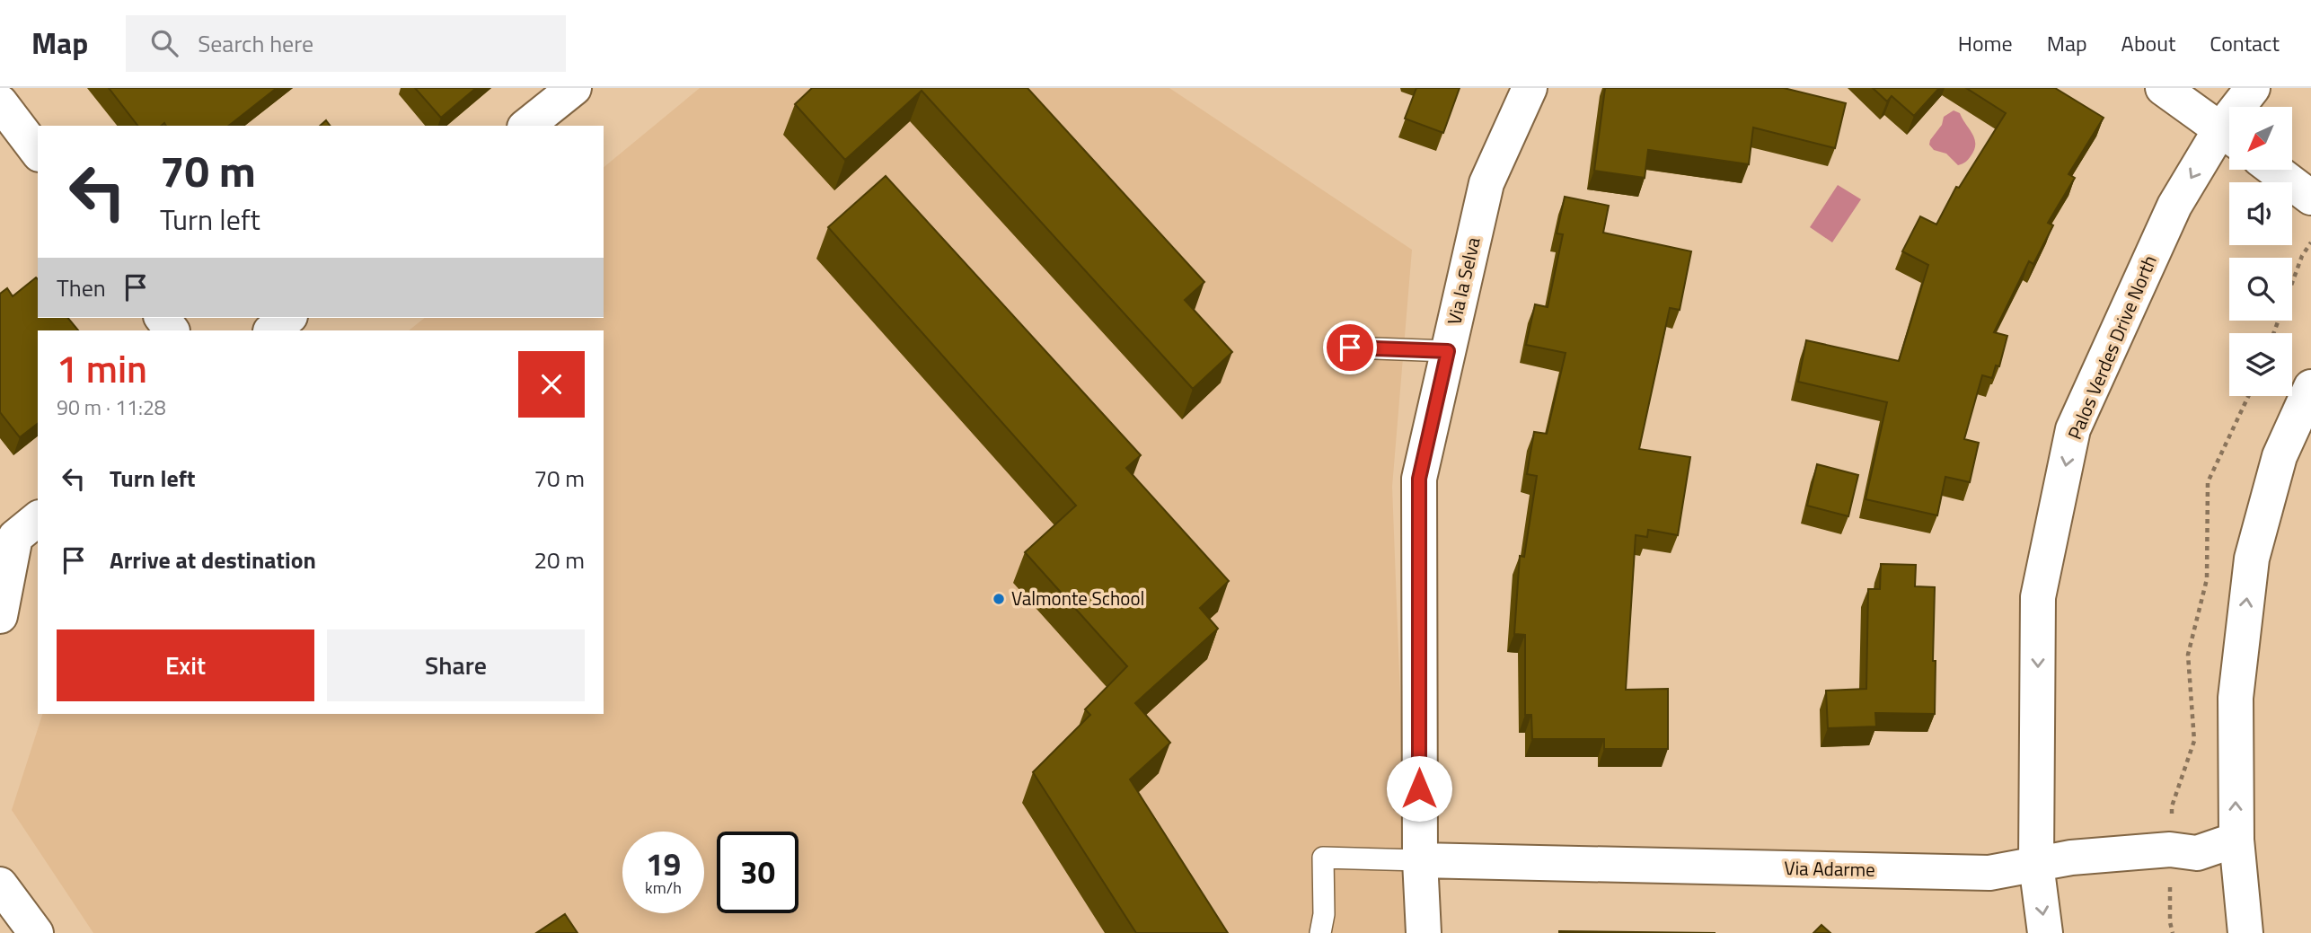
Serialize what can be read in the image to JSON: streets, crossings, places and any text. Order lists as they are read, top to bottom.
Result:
{
  "streets": {
    "street": ["Via la Selva", "Palos Verdes Drive North", "Via Adarme"]
  },
  "crossings": [
    ["Via la Selva", "Via Adarme"],
    ["Palos Verdes Drive North", "Via Adarme"]
  ],
  "places": ["Valmonte School"],
  "north": "bottom left",
  "page": {
    "header": "Map",
    "search": "Search here",
    "nav": [
      "Home",
      "Map",
      "About",
      "Contact"
    ],
    "turn": ["70 m", "Turn left"],
    "then": "Then",
    "heading": ["1 min", "90 m · 11:28"],
    "list": [
      {
        "name": "Turn left",
        "value": "70 m"
      },
      {
        "name": "Arrive at destination",
        "value": "20 m"
      }
    ],
    "buttons": ["Exit", "Share"],
    "speed": "19 km/h",
    "limit": "30"
  }
}
